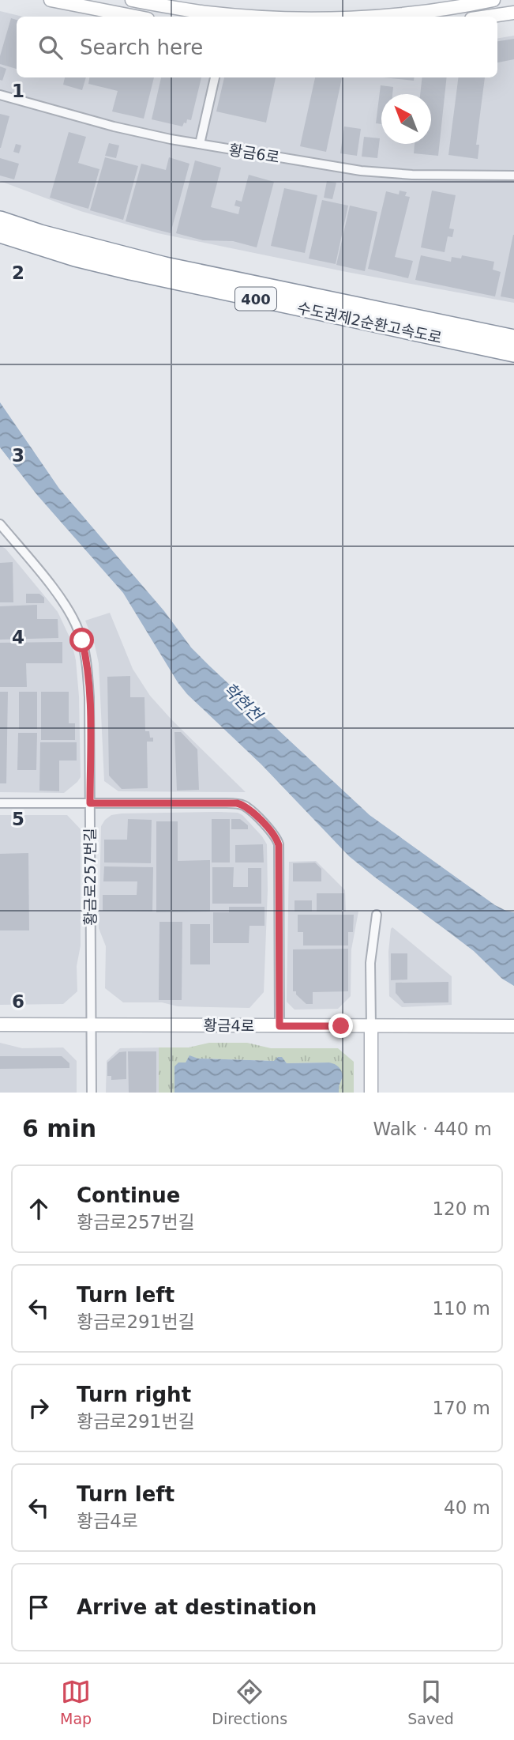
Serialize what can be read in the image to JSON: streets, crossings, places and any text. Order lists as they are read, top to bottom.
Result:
{
  "streets": {
    "highway": ["400", "수도권제2순환고속도로"],
    "street": ["황금6로", "황금로257번길", "황금4로"]
  },
  "crossings": [
    ["황금로257번길", "황금4로"]
  ],
  "water": ["학현천"],
  "north": "top left",
  "page": {
    "search": "Search here",
    "heading": ["6 min", "Walk · 440 m"],
    "list": [
      ["Continue", "황금로257번길", "120 m"],
      ["Turn left", "황금로291번길", "110 m"],
      ["Turn right", "황금로291번길", "170 m"],
      ["Turn left", "황금4로", "40 m"],
      "Arrive at destination"
    ],
    "nav": ["Map", "Directions", "Saved"]
  },
  "grid": {
    "rows": [
      "1",
      "2",
      "3",
      "4",
      "5",
      "6"
    ]
  }
}
